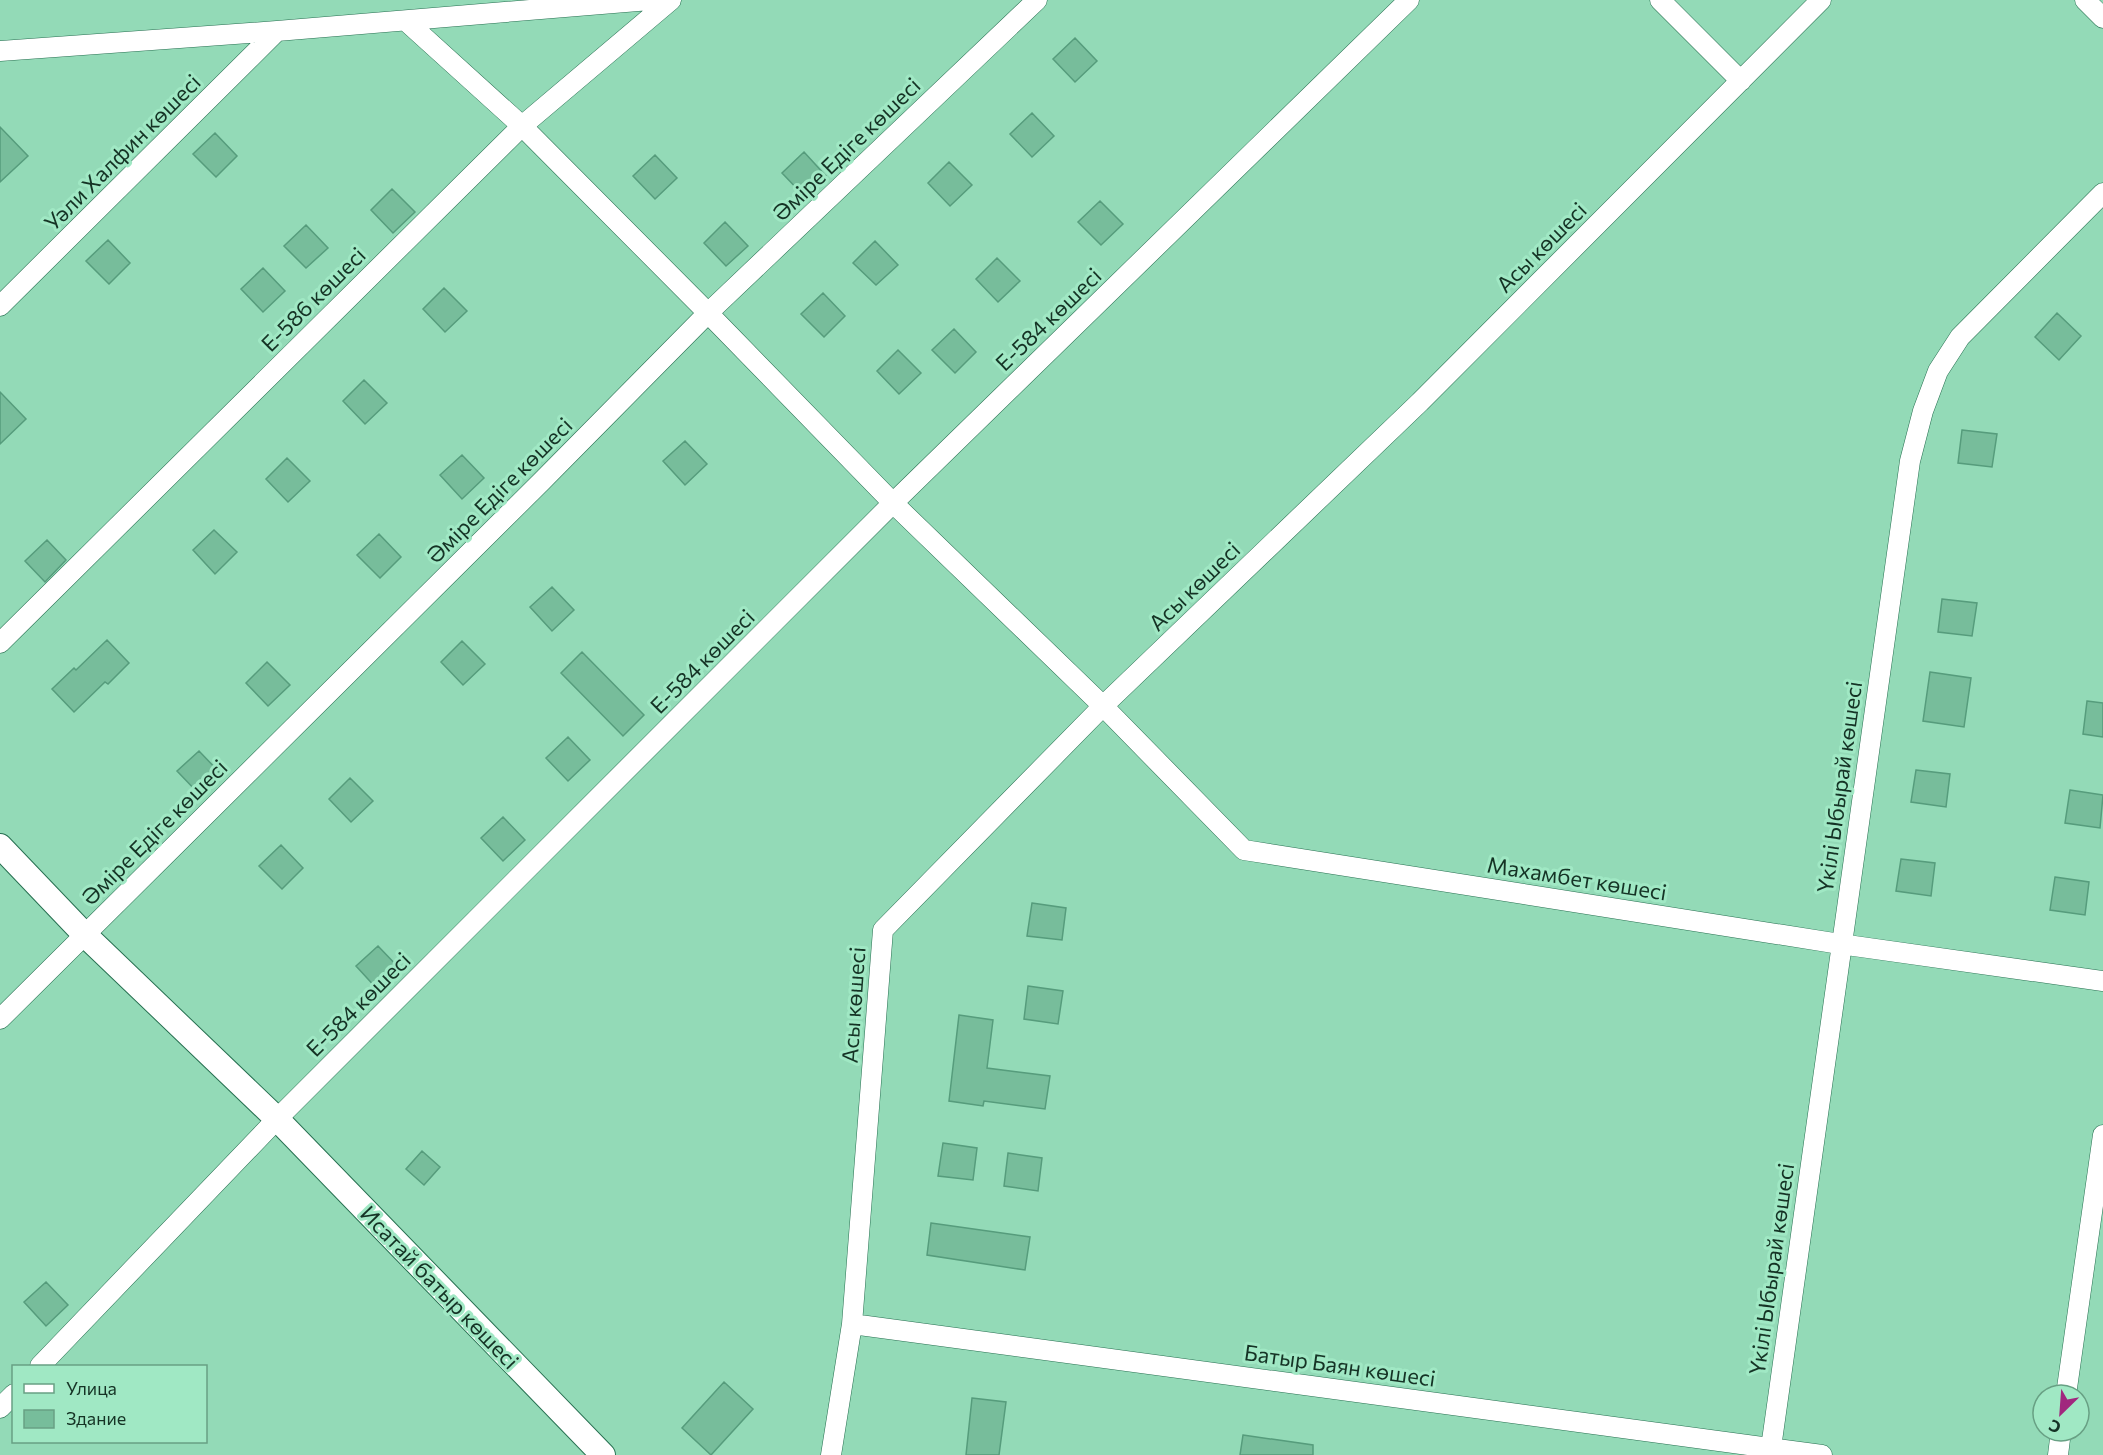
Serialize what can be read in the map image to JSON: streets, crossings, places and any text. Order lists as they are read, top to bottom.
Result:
{
  "streets": {
    "street": [
      "Әміре Едіге көшесі",
      "Уәли Халфин көшесі",
      "Асы көшесі",
      "Е-586 көшесі",
      "Е-584 көшесі",
      "Үкілі Ыбырай көшесі",
      "Махамбет көшесі",
      "Исатай батыр көшесі",
      "Батыр Баян көшесі"
    ]
  },
  "crossings": [
    ["Әміре Едіге көшесі", "Махамбет көшесі"],
    ["Әміре Едіге көшесі", "Исатай батыр көшесі"],
    ["Асы көшесі", "Махамбет көшесі"],
    ["Асы көшесі", "Батыр Баян көшесі"],
    ["Е-586 көшесі", "Махамбет көшесі"],
    ["Е-584 көшесі", "Махамбет көшесі"],
    ["Е-584 көшесі", "Исатай батыр көшесі"],
    ["Үкілі Ыбырай көшесі", "Махамбет көшесі"],
    ["Үкілі Ыбырай көшесі", "Батыр Баян көшесі"]
  ],
  "legend": ["Улица", "Здание"],
  "north": "bottom left"
}
